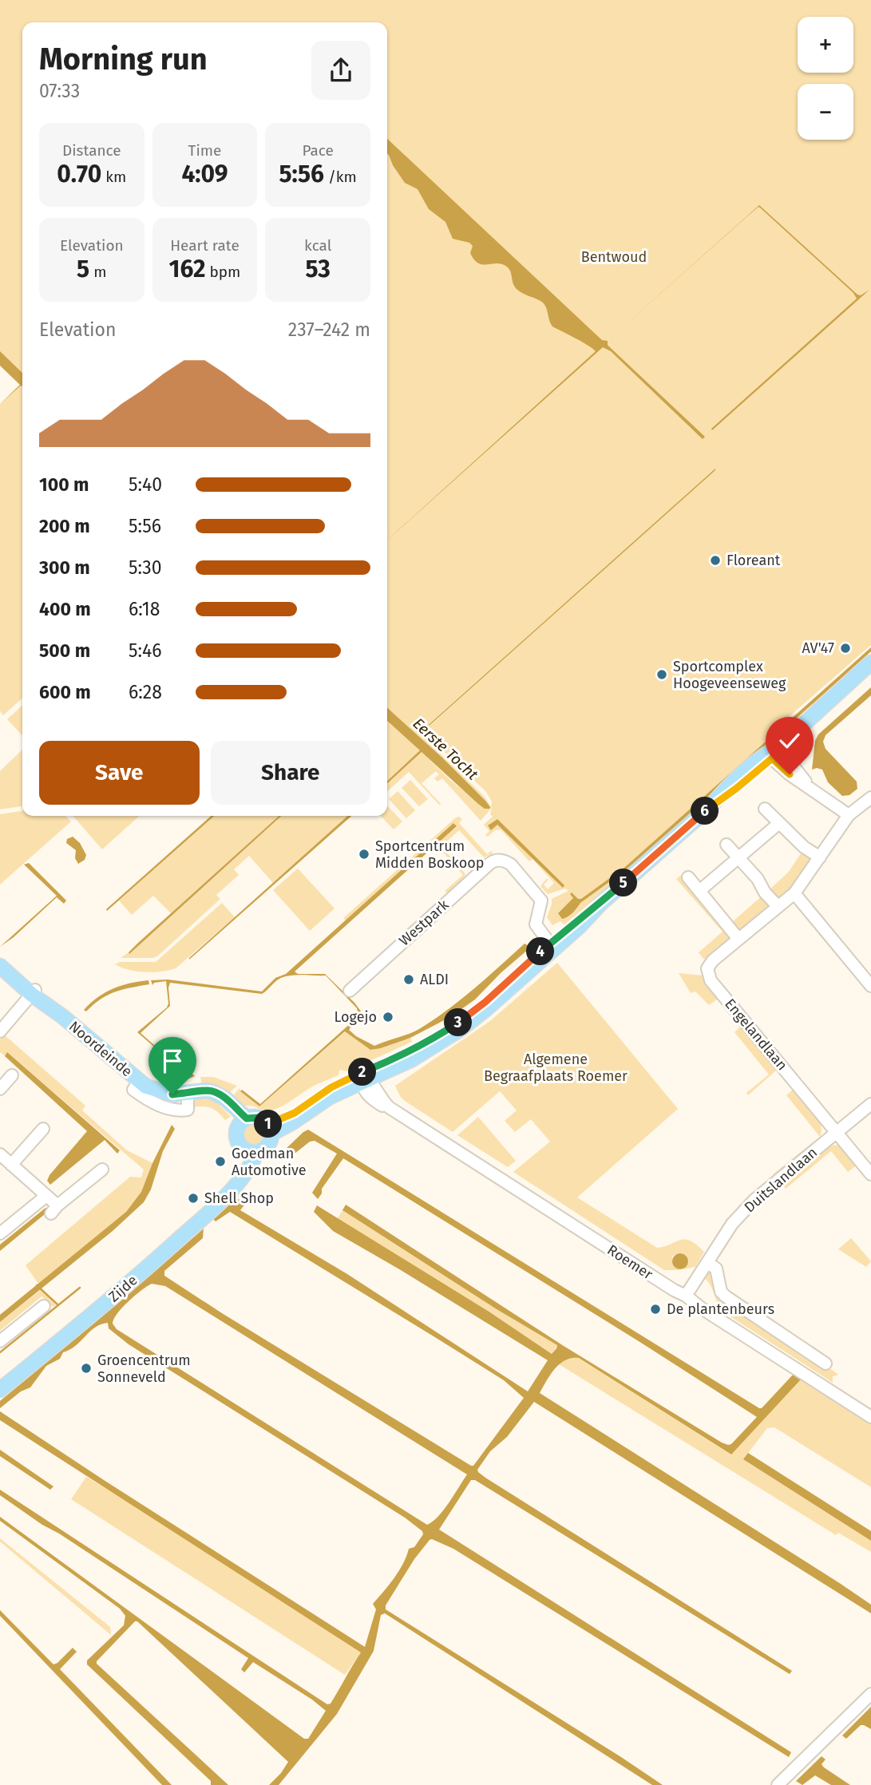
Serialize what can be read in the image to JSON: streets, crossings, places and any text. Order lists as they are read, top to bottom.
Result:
{
  "streets": {
    "main road": ["Noordeinde", "Zijde"],
    "street": [
      "Westpark",
      "Engelandlaan",
      "Duitslandlaan",
      "Roemer"
    ]
  },
  "crossings": [
    ["Engelandlaan", "Duitslandlaan"],
    ["Noordeinde", "Zijde"],
    ["Duitslandlaan", "Roemer"]
  ],
  "water": ["Eerste Tocht"],
  "parks": ["Bentwoud", "Algemene Begraafplaats Roemer"],
  "places": [
    "Floreant",
    "AV'47",
    "Sportcomplex Hoogeveenseweg",
    "Sportcentrum Midden Boskoop",
    "ALDI",
    "Logejo",
    "Goedman Automotive",
    "Shell Shop",
    "De plantenbeurs",
    "Groencentrum Sonneveld"
  ],
  "page": {
    "map_buttons": ["+", "−"],
    "heading": ["Morning run", "07:33"],
    "stats": [
      ["Distance", "0.70 km"],
      ["Time", "4:09"],
      ["Pace", "5:56 /km"],
      ["Elevation", "5 m"],
      ["Heart rate", "162 bpm"],
      ["kcal", "53"]
    ],
    "chart": ["Elevation", "237–242 m"],
    "list": [
      {
        "name": "100 m",
        "note": "5:40"
      },
      {
        "name": "200 m",
        "note": "5:56"
      },
      {
        "name": "300 m",
        "note": "5:30"
      },
      {
        "name": "400 m",
        "note": "6:18"
      },
      {
        "name": "500 m",
        "note": "5:46"
      },
      {
        "name": "600 m",
        "note": "6:28"
      }
    ],
    "buttons": ["Save", "Share"],
    "pins": [
      "6",
      "5",
      "4",
      "3",
      "2",
      "1"
    ]
  }
}
